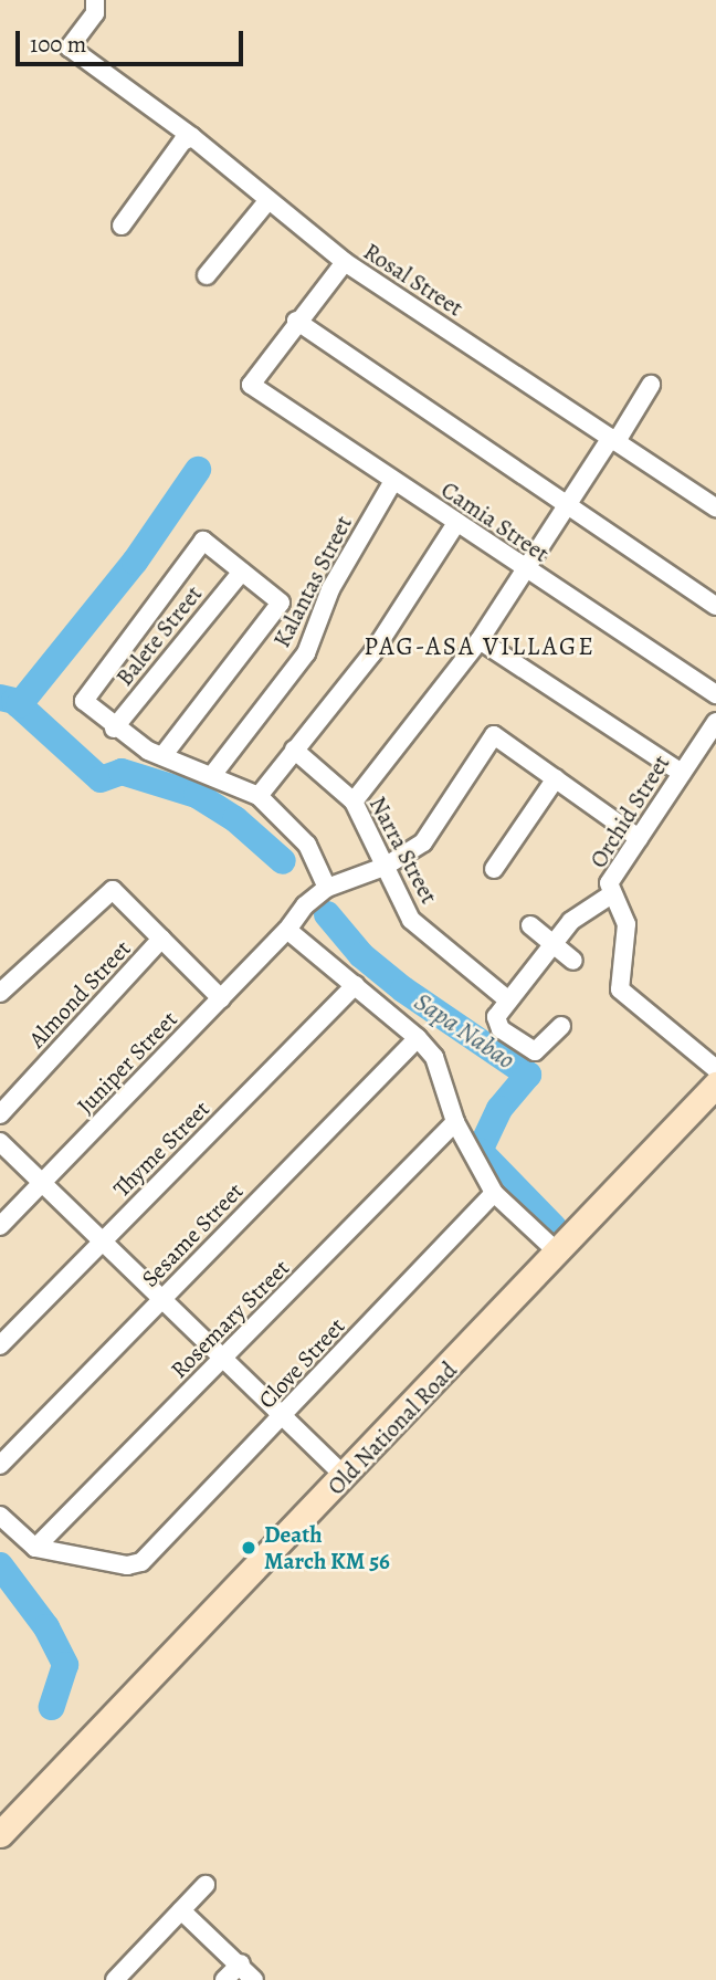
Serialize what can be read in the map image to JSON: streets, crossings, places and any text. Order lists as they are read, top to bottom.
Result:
{
  "streets": {
    "main road": ["Old National Road"],
    "street": [
      "Rosal Street",
      "Camia Street",
      "Kalantas Street",
      "Balete Street",
      "Orchid Street",
      "Narra Street",
      "Almond Street",
      "Juniper Street",
      "Thyme Street",
      "Sesame Street",
      "Rosemary Street",
      "Clove Street"
    ]
  },
  "crossings": [
    ["Camia Street", "Kalantas Street"],
    ["Rosemary Street", "Clove Street"]
  ],
  "districts": ["PAG-ASA VILLAGE"],
  "water": ["Sapa Nabao"],
  "places": ["Death March KM 56"],
  "scale_bar": "100 m"
}
